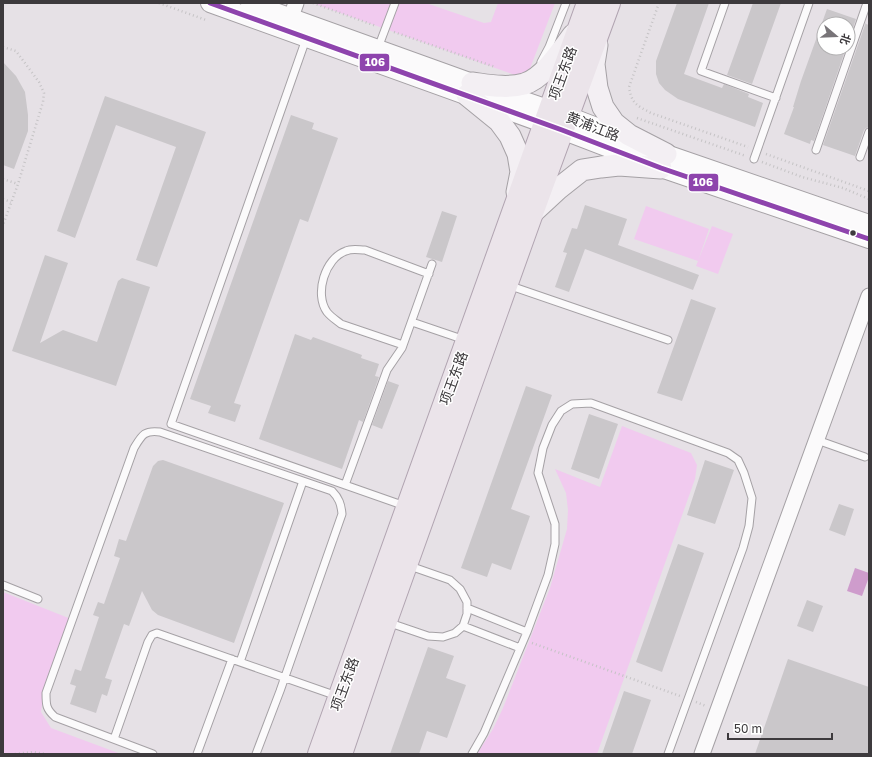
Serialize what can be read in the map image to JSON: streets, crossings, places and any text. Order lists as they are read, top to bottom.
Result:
{
  "streets": {
    "main road": ["项王东路"],
    "street": ["黄浦江路"]
  },
  "crossings": [
    ["项王东路", "黄浦江路"]
  ],
  "lines": ["transit line 106"],
  "scale_bar": "50 m",
  "north": "right"
}
